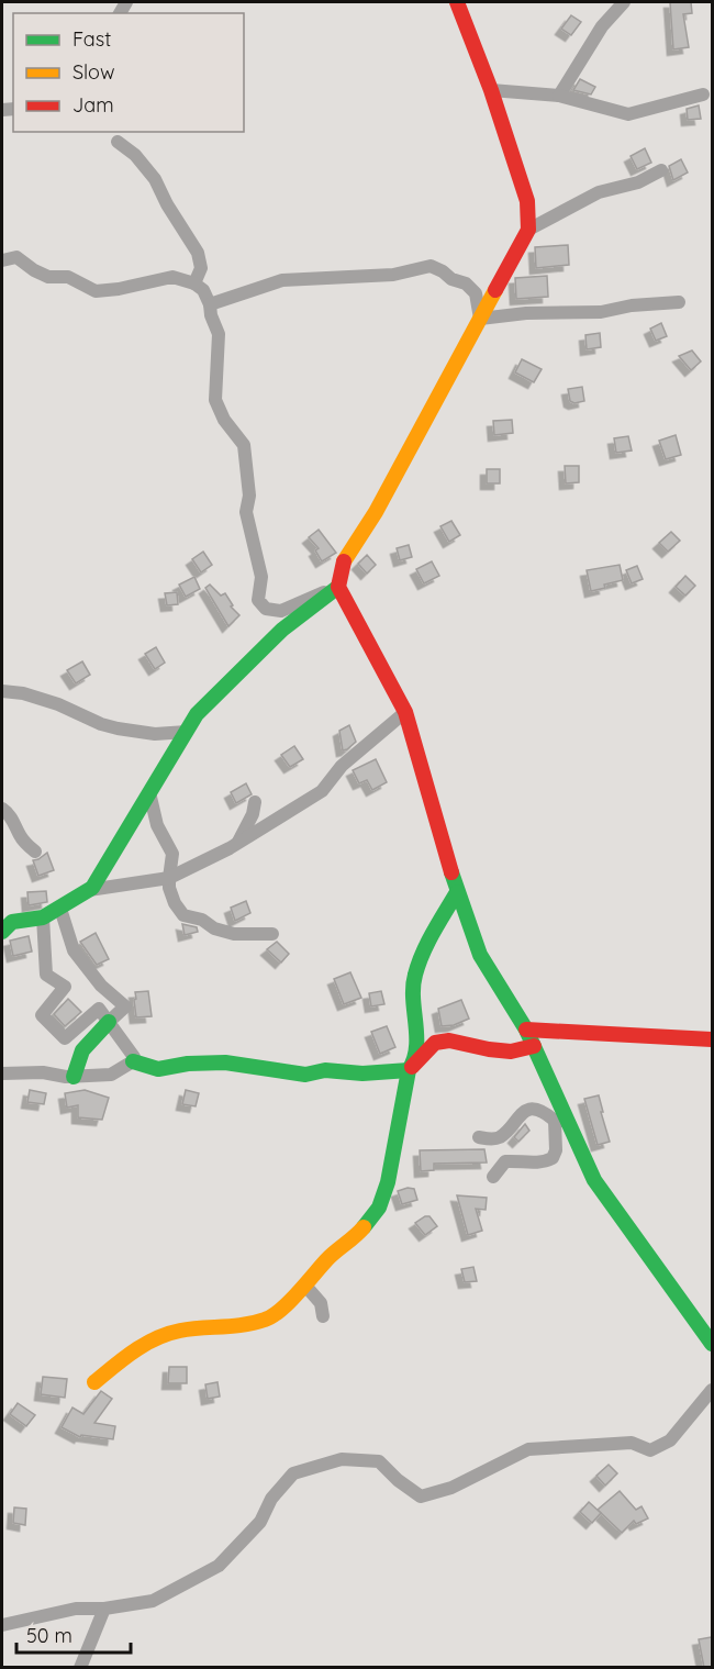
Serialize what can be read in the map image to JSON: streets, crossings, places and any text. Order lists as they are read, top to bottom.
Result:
{
  "legend": ["Fast", "Slow", "Jam"],
  "scale_bar": "50 m"
}
